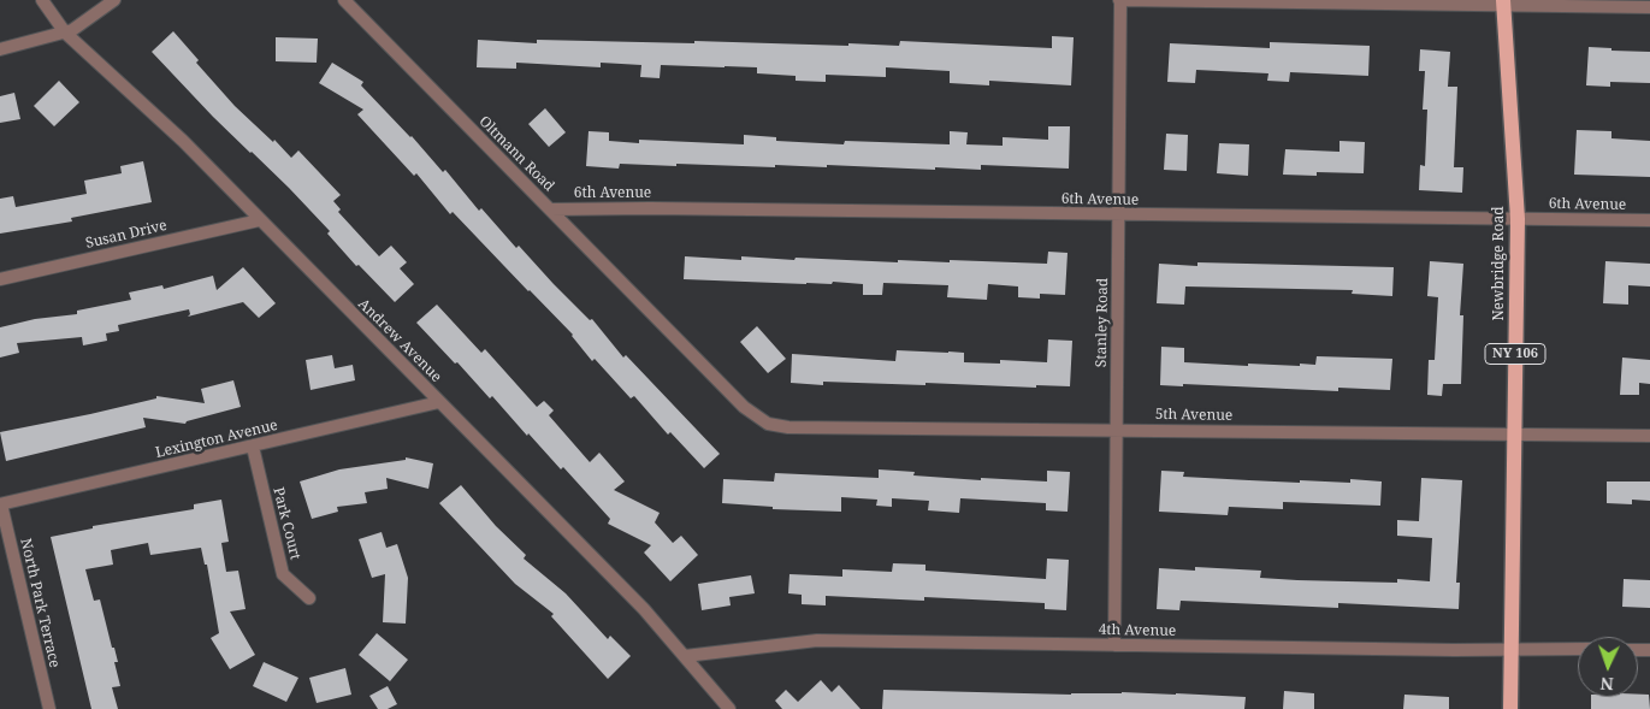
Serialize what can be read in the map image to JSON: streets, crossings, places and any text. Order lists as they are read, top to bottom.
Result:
{
  "streets": {
    "main road": ["Newbridge Road", "NY 106"],
    "street": [
      "Oltmann Road",
      "6th Avenue",
      "Susan Drive",
      "Stanley Road",
      "Andrew Avenue",
      "5th Avenue",
      "Lexington Avenue",
      "Park Court",
      "North Park Terrace",
      "4th Avenue"
    ]
  },
  "crossings": [
    ["Oltmann Road", "6th Avenue"],
    ["Oltmann Road", "5th Avenue"],
    ["6th Avenue", "Newbridge Road"],
    ["6th Avenue", "Stanley Road"],
    ["Susan Drive", "Andrew Avenue"],
    ["Newbridge Road", "5th Avenue"],
    ["Newbridge Road", "4th Avenue"],
    ["Stanley Road", "5th Avenue"],
    ["Stanley Road", "4th Avenue"],
    ["Andrew Avenue", "Lexington Avenue"],
    ["Andrew Avenue", "4th Avenue"],
    ["Lexington Avenue", "Park Court"],
    ["Lexington Avenue", "North Park Terrace"]
  ],
  "north": "bottom"
}
